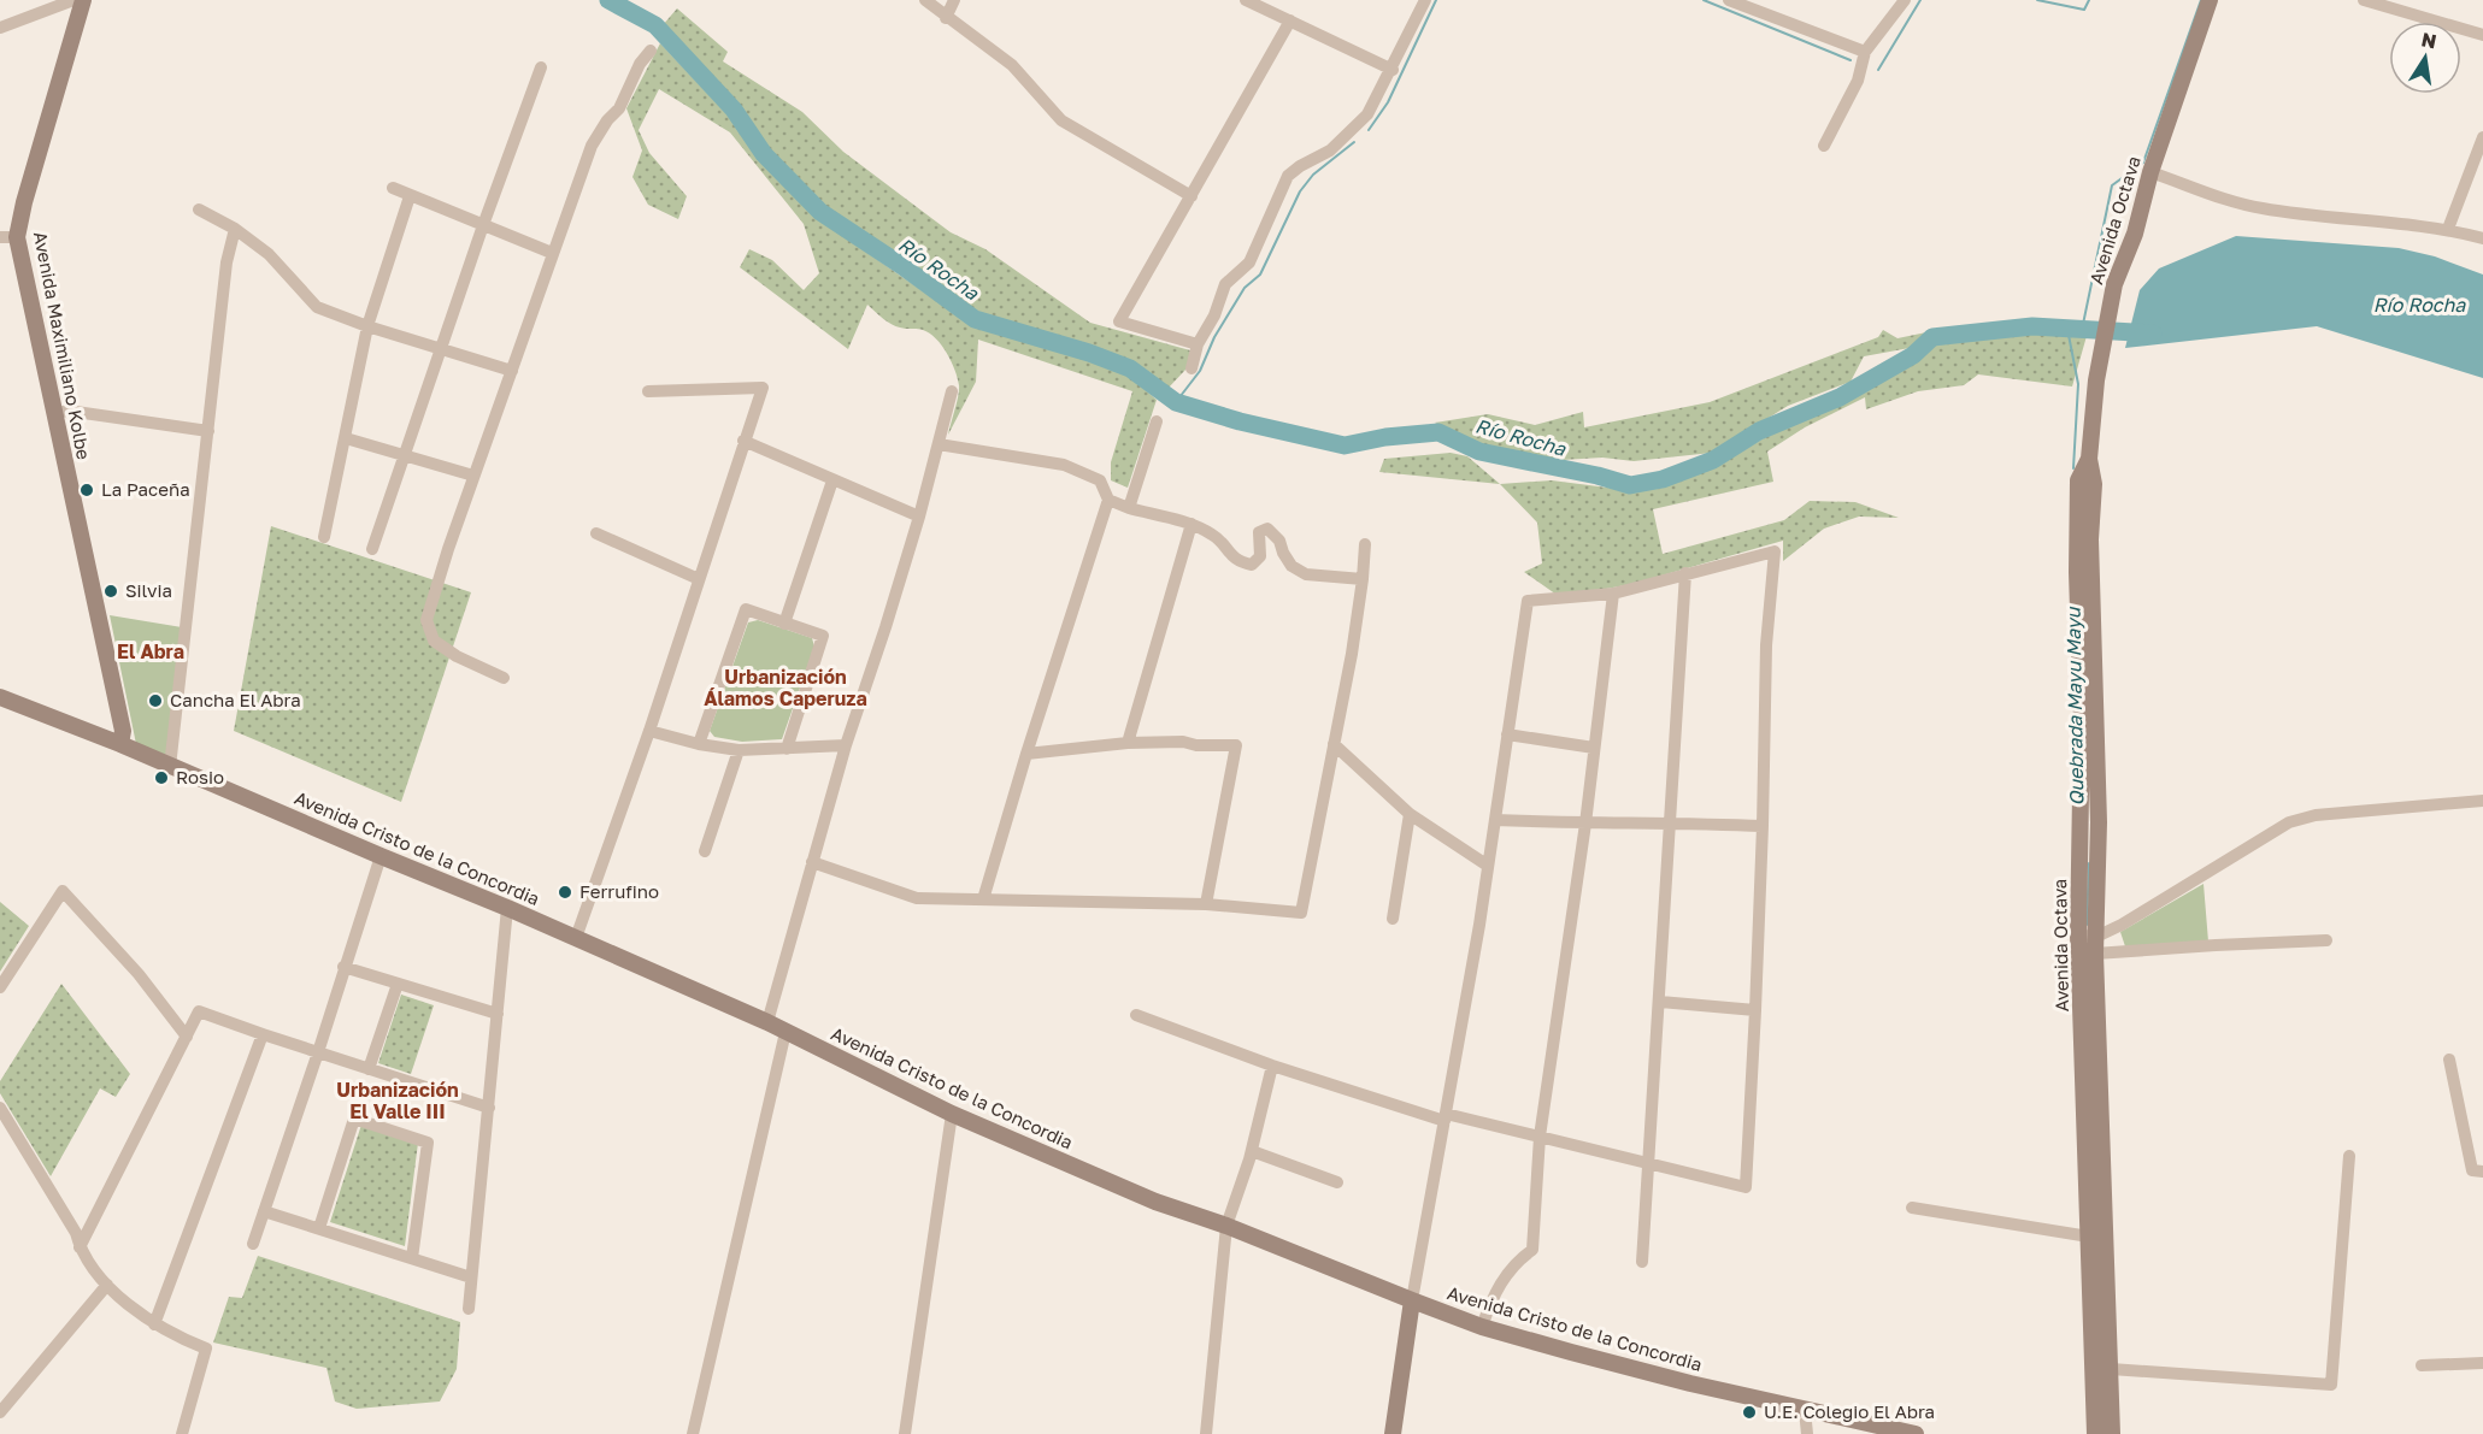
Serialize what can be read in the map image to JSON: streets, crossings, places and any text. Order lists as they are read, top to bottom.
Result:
{
  "streets": {
    "main road": ["Avenida Octava", "Avenida Maximiliano Kolbe", "Avenida Cristo de la Concordia"]
  },
  "crossings": [
    ["Avenida Maximiliano Kolbe", "Avenida Cristo de la Concordia"]
  ],
  "districts": ["El Abra", "Urbanización Álamos Caperuza", "Urbanización El Valle III"],
  "water": ["Río Rocha", "Quebrada Mayu Mayu"],
  "places": [
    "La Paceña",
    "Silvia",
    "Cancha El Abra",
    "Rosio",
    "Ferrufino",
    "U.E. Colegio El Abra"
  ],
  "north": "top"
}
